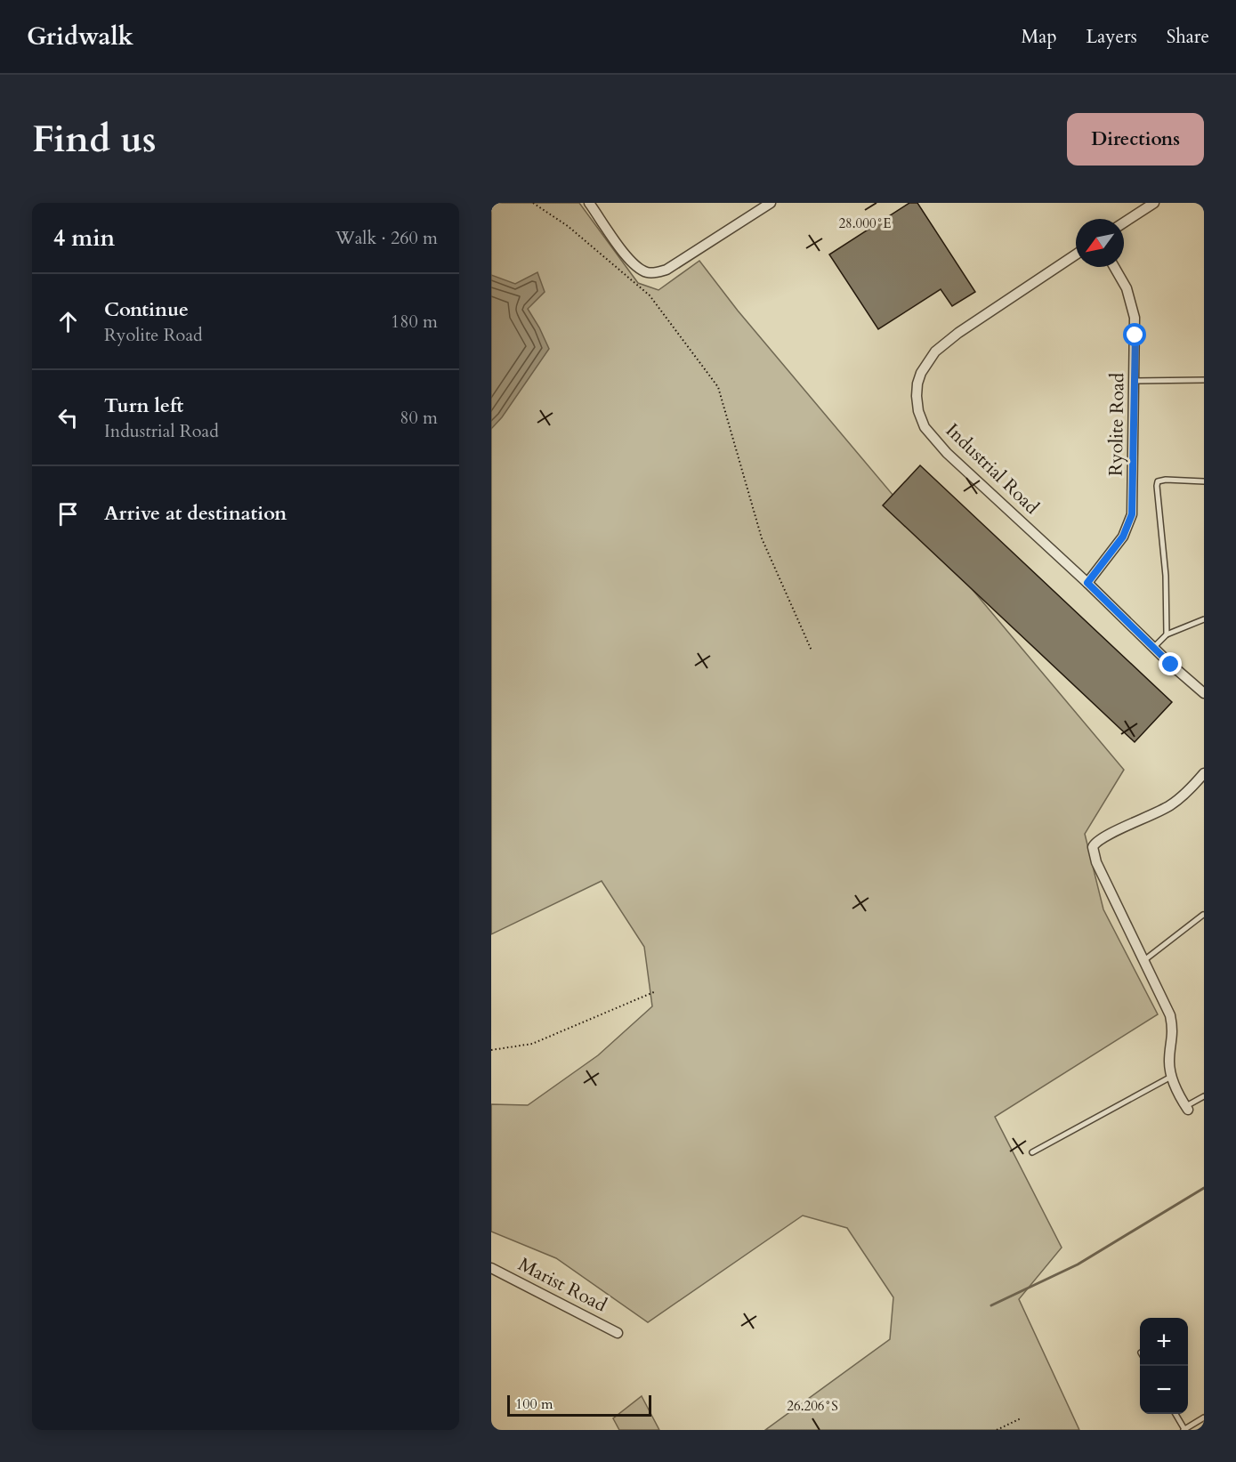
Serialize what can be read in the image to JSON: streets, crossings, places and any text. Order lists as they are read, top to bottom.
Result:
{
  "streets": {
    "street": ["Ryolite Road", "Industrial Road", "Marist Road"]
  },
  "crossings": [
    ["Ryolite Road", "Industrial Road"]
  ],
  "scale_bar": "100 m",
  "north": "bottom left",
  "page": {
    "header": "Gridwalk",
    "nav": ["Map", "Layers", "Share"],
    "buttons": "Directions",
    "title": "Find us",
    "heading": ["4 min", "Walk · 260 m"],
    "list": [
      ["Continue", "Ryolite Road", "180 m"],
      ["Turn left", "Industrial Road", "80 m"],
      "Arrive at destination"
    ],
    "map_buttons": ["+", "−"],
    "scale": "100 m"
  },
  "coordinates": ["28.000°E", "26.206°S"]
}
